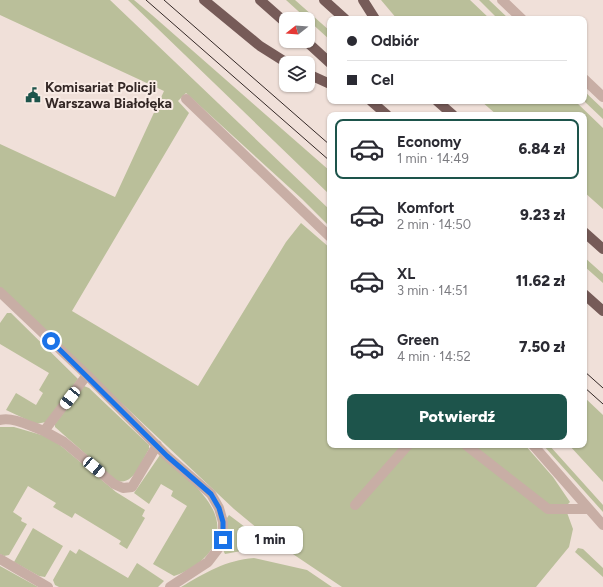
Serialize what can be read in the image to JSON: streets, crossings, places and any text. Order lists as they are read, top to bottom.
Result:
{
  "places": {
    "public building": ["Komisariat Policji Warszawa Białołęka"]
  },
  "north": "left",
  "page": {
    "banner": ["Odbiór", "Cel"],
    "list": [
      {
        "name": "Economy",
        "note": "1 min · 14:49",
        "value": "6.84 zł"
      },
      {
        "name": "Komfort",
        "note": "2 min · 14:50",
        "value": "9.23 zł"
      },
      {
        "name": "XL",
        "note": "3 min · 14:51",
        "value": "11.62 zł"
      },
      {
        "name": "Green",
        "note": "4 min · 14:52",
        "value": "7.50 zł"
      }
    ],
    "buttons": "Potwierdź",
    "bubble": "1 min"
  }
}
